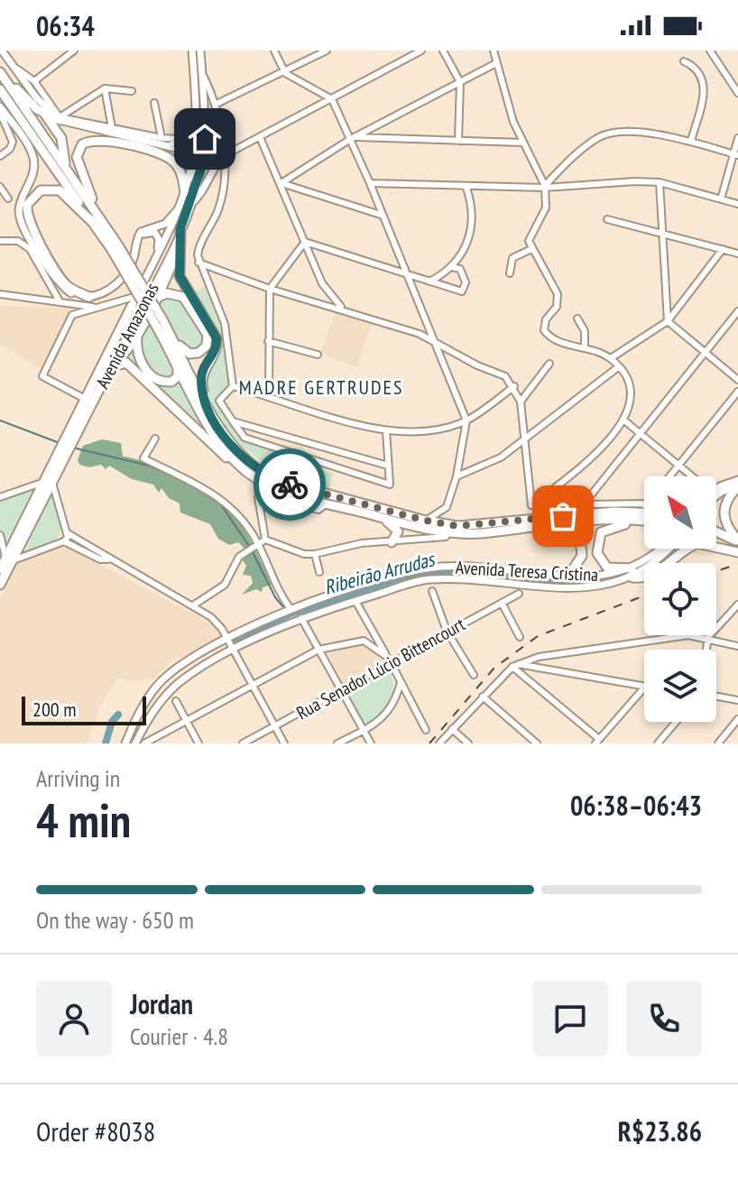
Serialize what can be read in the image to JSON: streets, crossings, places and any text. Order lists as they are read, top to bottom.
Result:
{
  "streets": {
    "highway": ["Avenida Amazonas"],
    "main road": ["Avenida Teresa Cristina"],
    "street": ["Rua Senador Lúcio Bittencourt"]
  },
  "districts": ["MADRE GERTRUDES"],
  "water": ["Ribeirão Arrudas"],
  "scale_bar": "200 m",
  "north": "top left",
  "page": {
    "status": "06:34",
    "scale": "200 m",
    "heading": ["4 min", "Arriving in", "06:38–06:43"],
    "panel": [
      "Jordan",
      "Courier · 4.8",
      "Order #8038",
      "R$23.86"
    ],
    "bar": "On the way · 650 m"
  }
}
